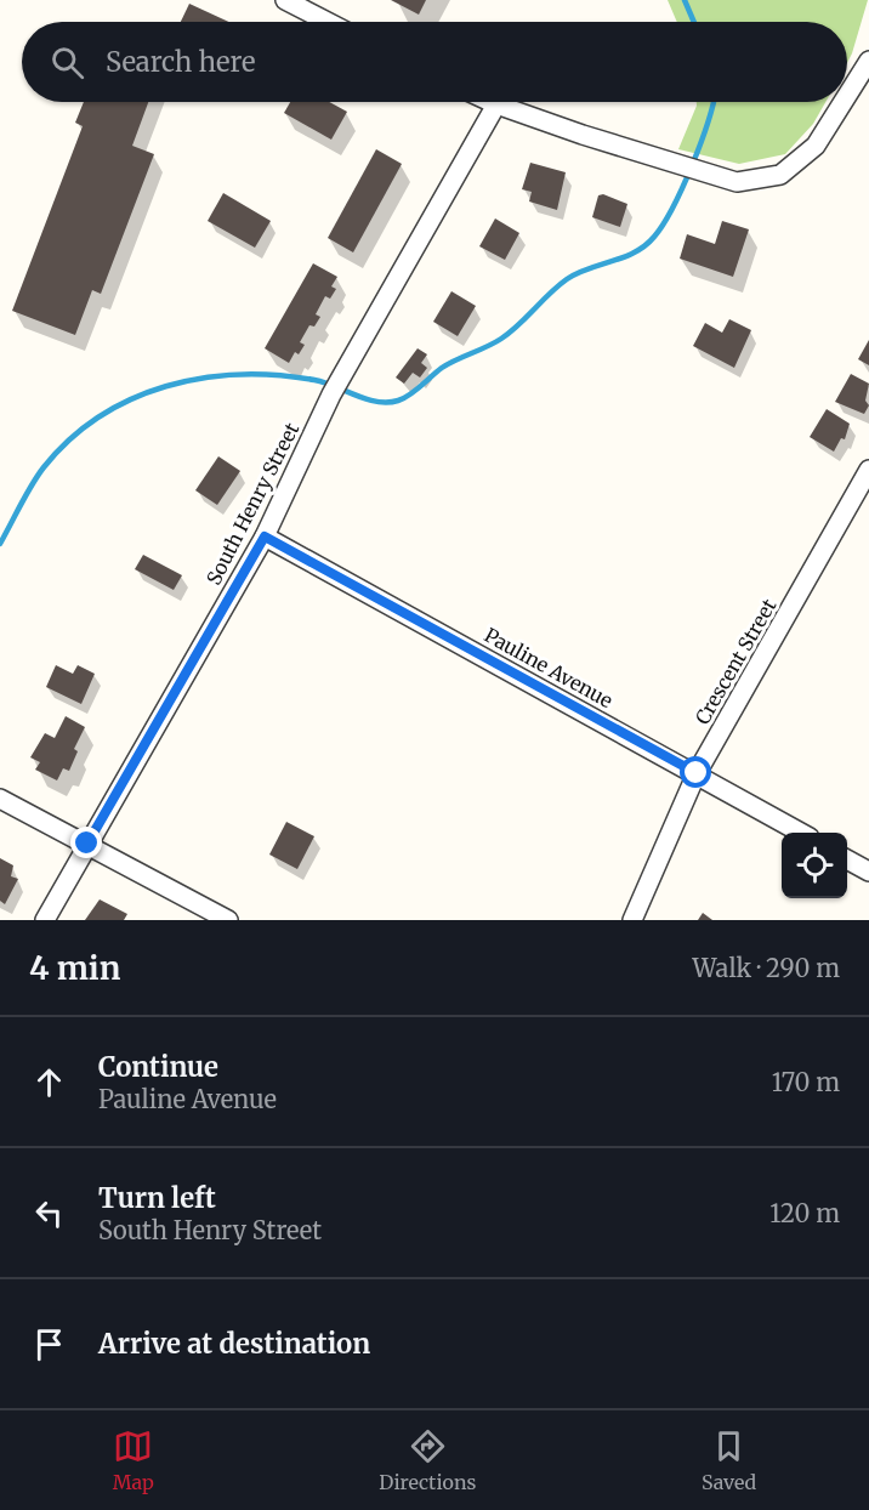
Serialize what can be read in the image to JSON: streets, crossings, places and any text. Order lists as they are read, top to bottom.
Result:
{
  "streets": {
    "street": ["South Henry Street", "Crescent Street", "Pauline Avenue"]
  },
  "crossings": [
    ["South Henry Street", "Pauline Avenue"],
    ["Crescent Street", "Pauline Avenue"]
  ],
  "page": {
    "search": "Search here",
    "heading": ["4 min", "Walk · 290 m"],
    "list": [
      ["Continue", "Pauline Avenue", "170 m"],
      ["Turn left", "South Henry Street", "120 m"],
      "Arrive at destination"
    ],
    "nav": ["Map", "Directions", "Saved"]
  }
}
